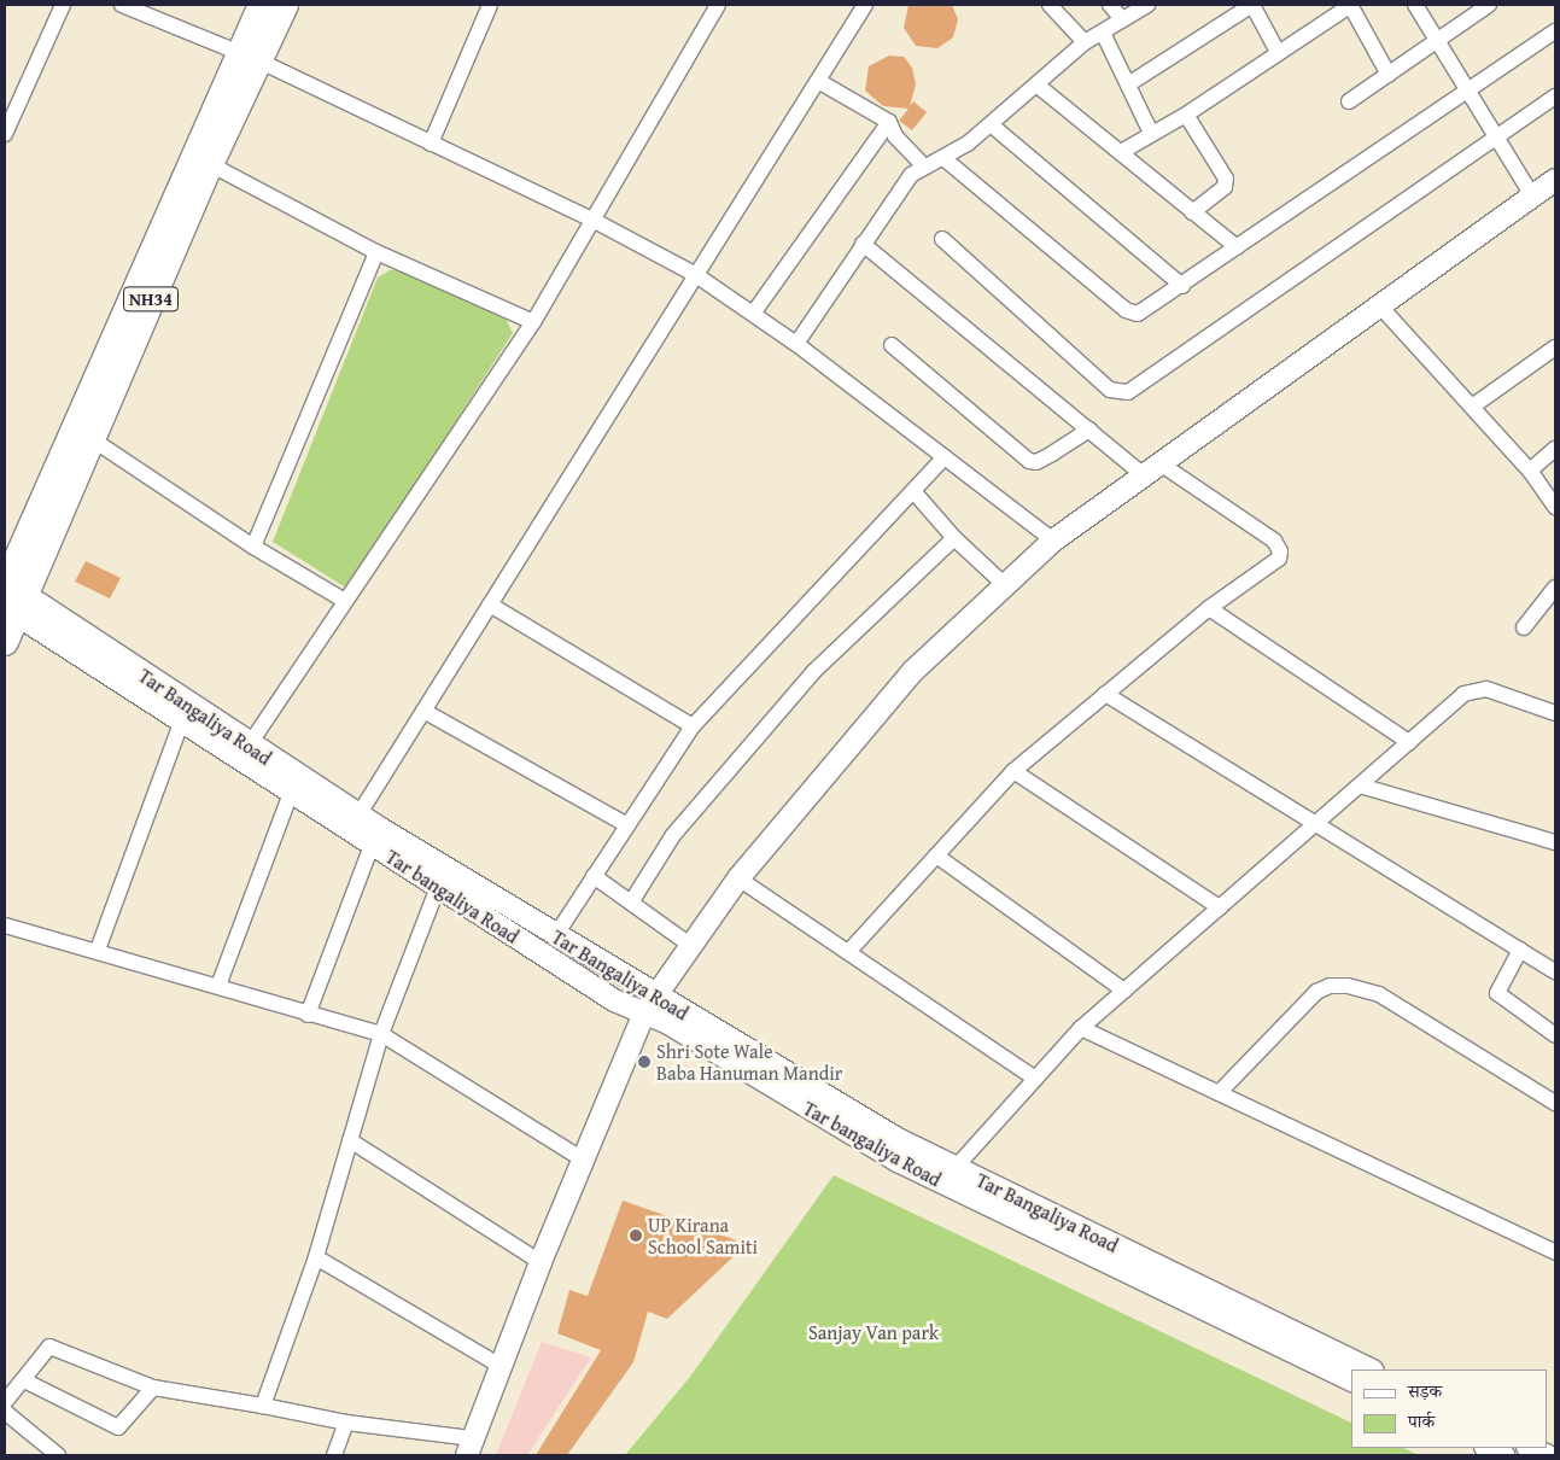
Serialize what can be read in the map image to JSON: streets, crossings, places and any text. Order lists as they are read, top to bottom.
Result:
{
  "streets": {
    "highway": ["NH34"],
    "street": ["Tar Bangaliya Road", "Tar bangaliya Road"]
  },
  "crossings": [
    ["NH34", "Tar Bangaliya Road"],
    ["NH34", "Tar bangaliya Road"],
    ["Tar Bangaliya Road", "Tar bangaliya Road"]
  ],
  "parks": ["Sanjay Van park"],
  "places": ["Shri Sote Wale Baba Hanuman Mandir", "UP Kirana School Samiti"],
  "legend": ["सड़क", "पार्क"]
}
